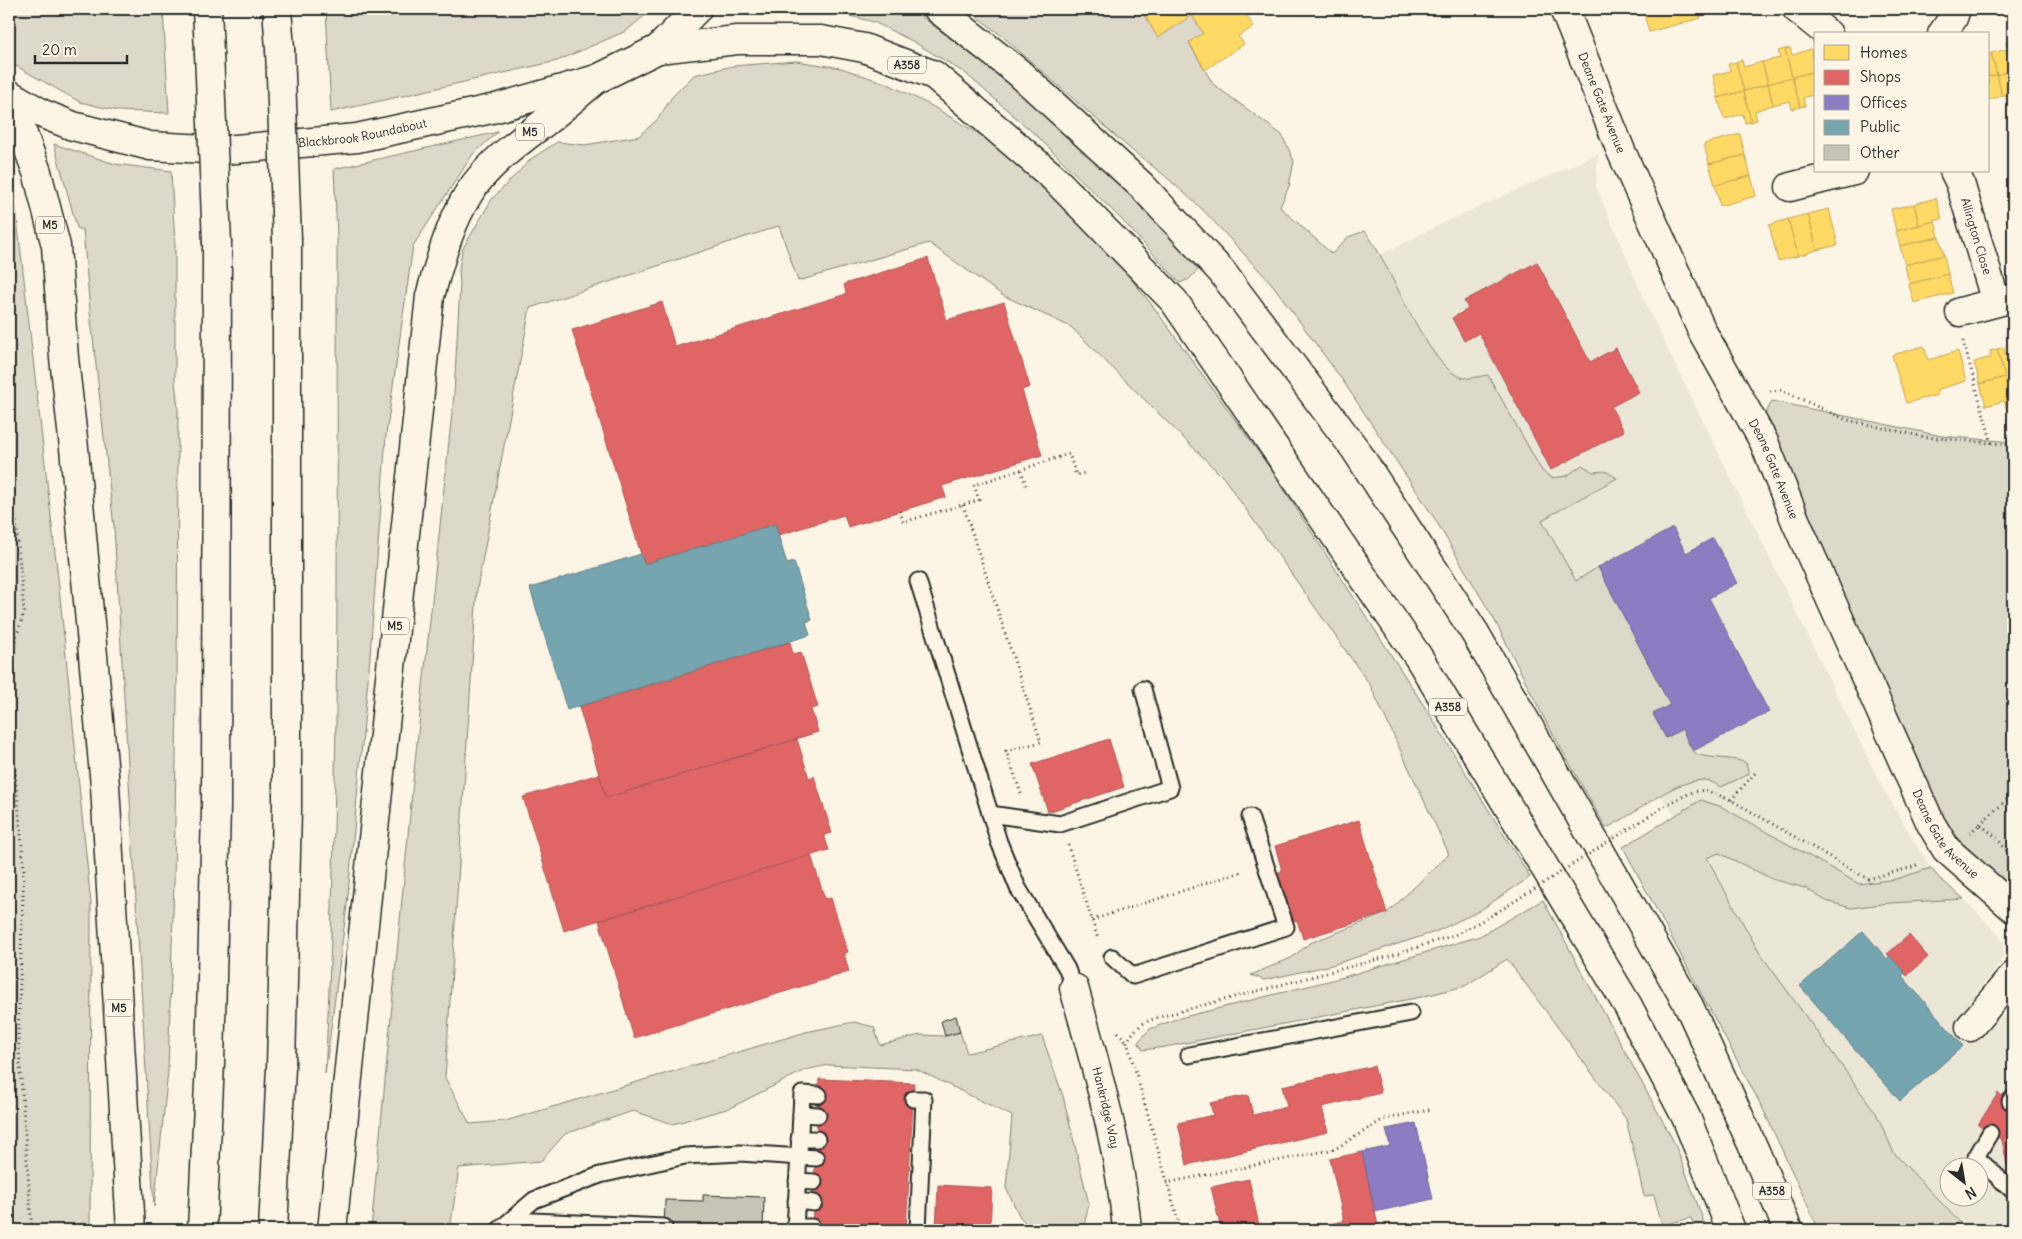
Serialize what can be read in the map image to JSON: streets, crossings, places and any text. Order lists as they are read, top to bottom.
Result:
{
  "streets": {
    "main road": [
      "A358",
      "Deane Gate Avenue",
      "M5",
      "Blackbrook Roundabout",
      "Allington Close",
      "Hankridge Way"
    ]
  },
  "crossings": [
    ["A358", "Blackbrook Roundabout"],
    ["M5", "Blackbrook Roundabout"]
  ],
  "legend": [
    "Homes",
    "Shops",
    "Offices",
    "Public",
    "Other"
  ],
  "scale_bar": "20 m",
  "north": "bottom right"
}
